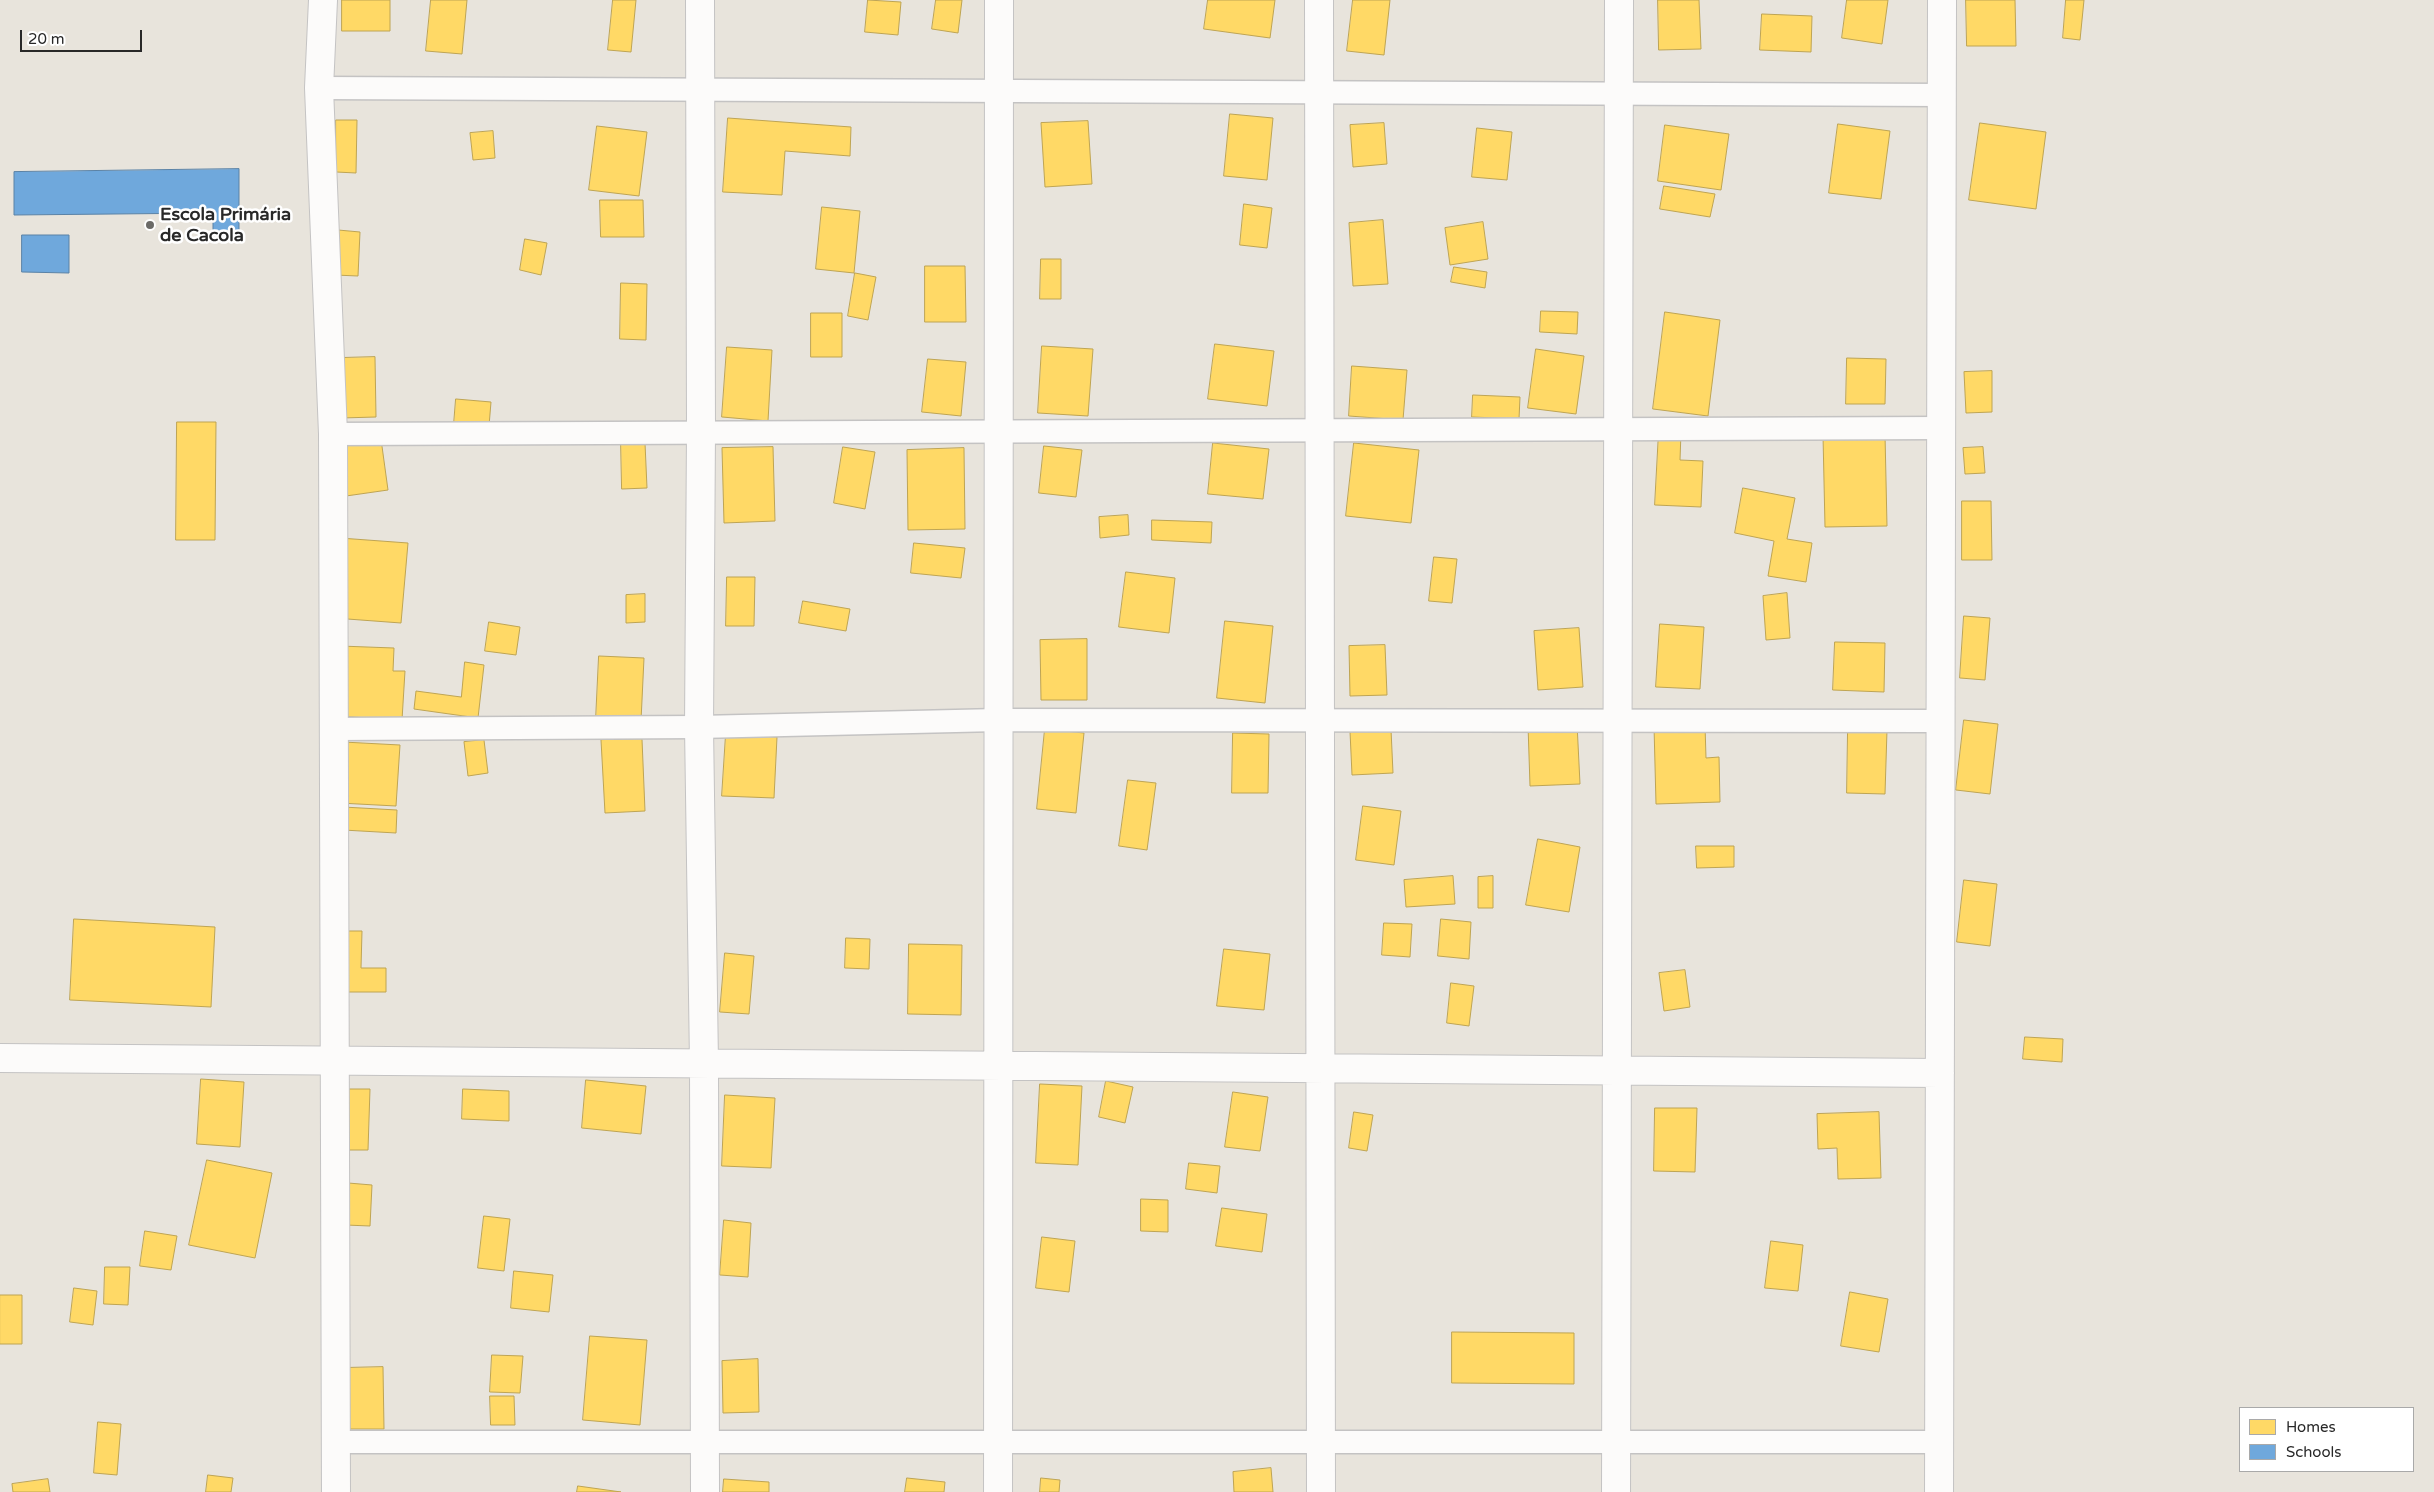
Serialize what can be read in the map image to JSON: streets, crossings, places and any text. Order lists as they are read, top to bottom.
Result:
{
  "places": ["Escola Primária de Cacola"],
  "legend": ["Homes", "Schools"],
  "scale_bar": "20 m"
}
